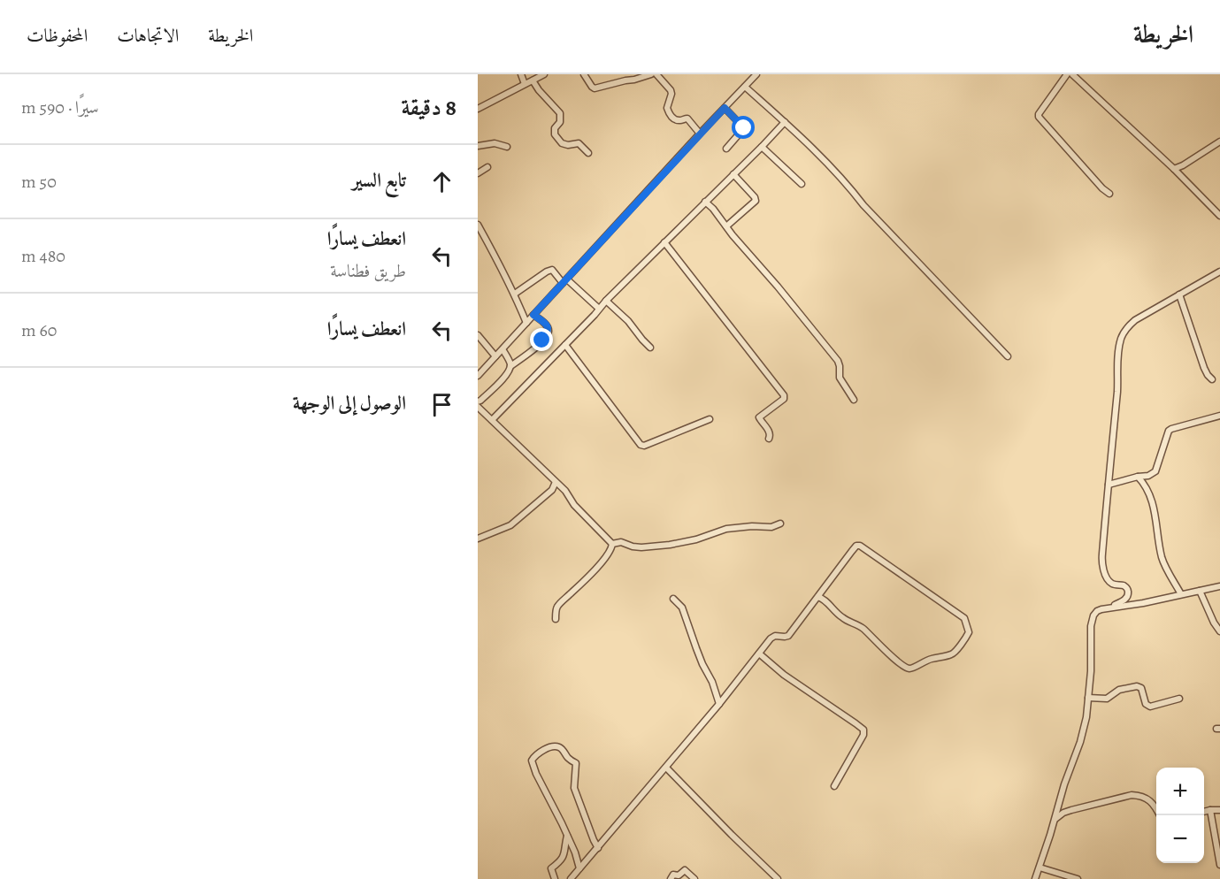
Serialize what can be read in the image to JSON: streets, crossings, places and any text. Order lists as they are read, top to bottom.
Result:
{
  "page": {
    "header": "الخريطة",
    "nav": ["الخريطة", "الاتجاهات", "المحفوظات"],
    "heading": ["8 دقيقة", "سيرًا · 590 m"],
    "list": [
      ["تابع السير", "50 m"],
      ["انعطف يسارًا", "طريق فطناسة", "480 m"],
      ["انعطف يسارًا", "60 m"],
      "الوصول إلى الوجهة"
    ],
    "map_buttons": ["+", "−"]
  }
}
